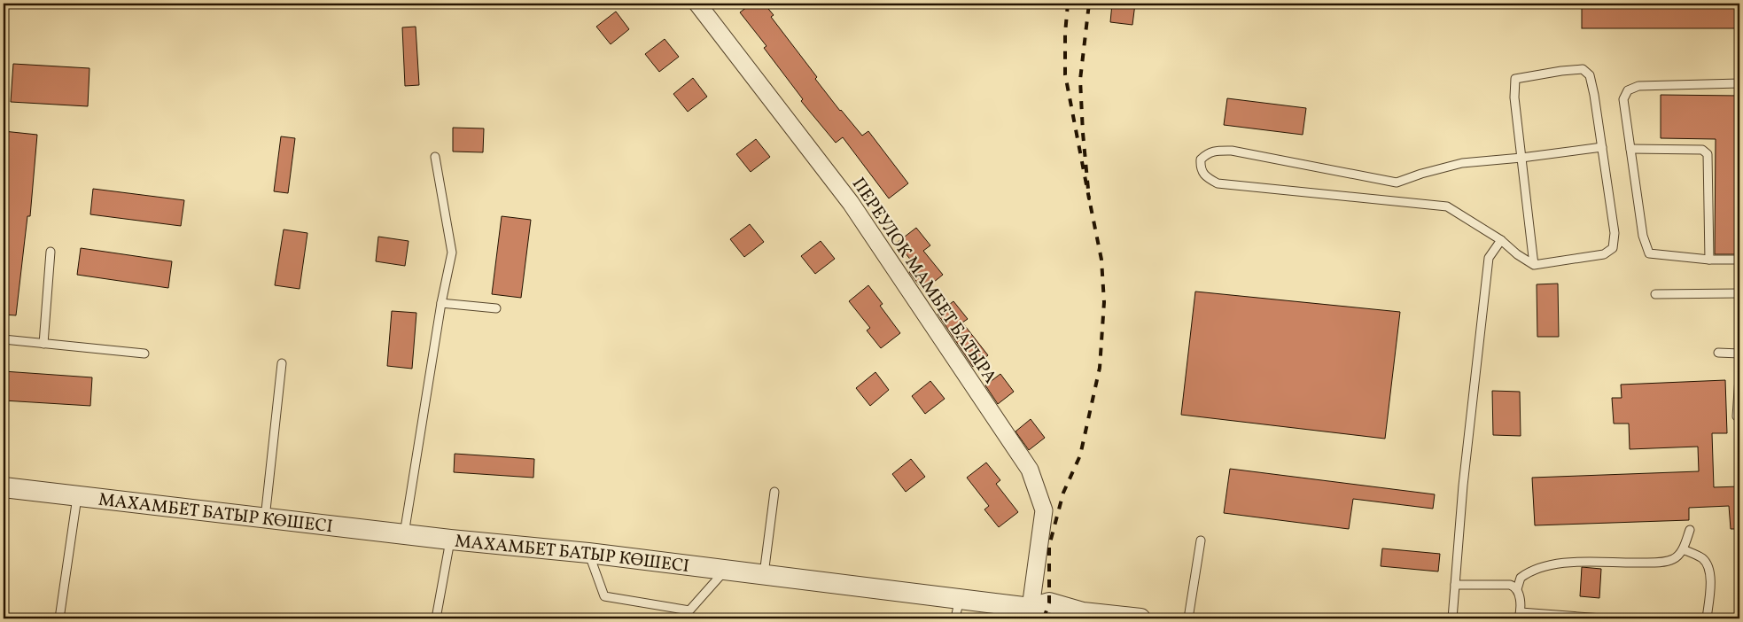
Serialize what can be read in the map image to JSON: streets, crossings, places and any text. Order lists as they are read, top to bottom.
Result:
{
  "streets": {
    "street": ["ПЕРЕУЛОК МАМБЕТ БАТЫРА", "МАХАМБЕТ БАТЫР КӨШЕСІ"]
  },
  "crossings": [
    ["ПЕРЕУЛОК МАМБЕТ БАТЫРА", "МАХАМБЕТ БАТЫР КӨШЕСІ"]
  ]
}
